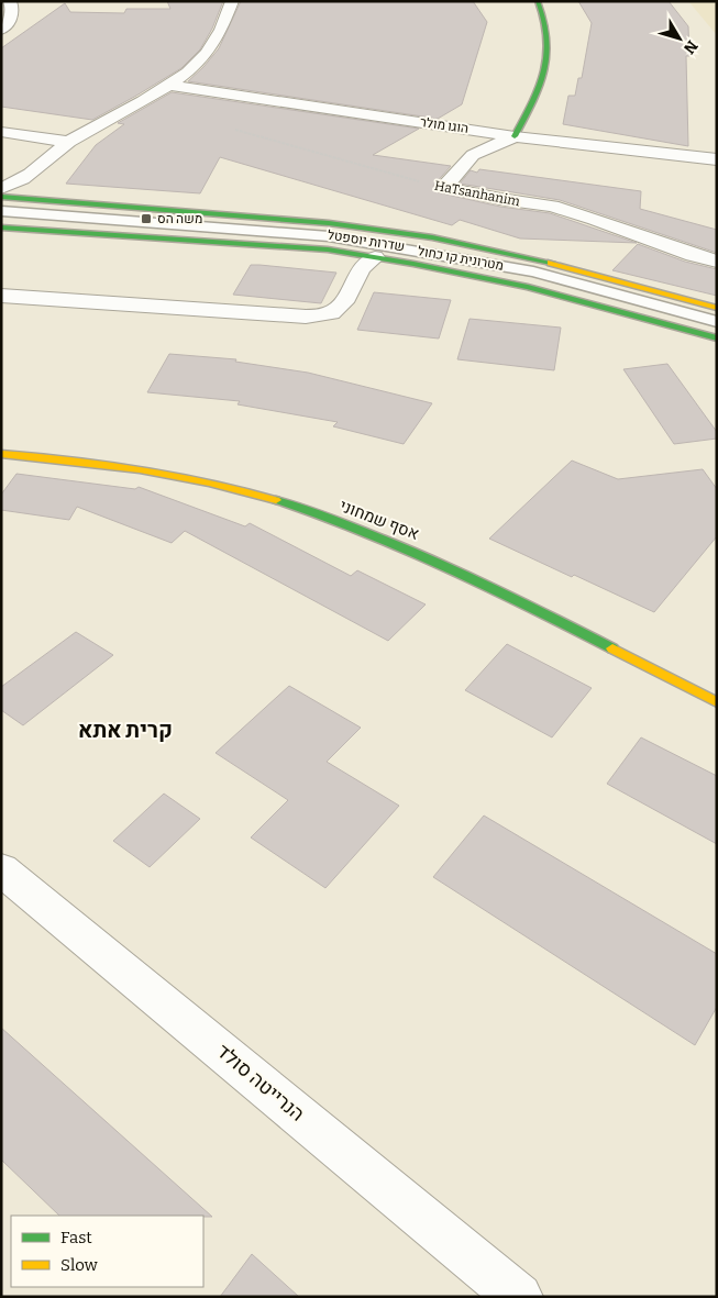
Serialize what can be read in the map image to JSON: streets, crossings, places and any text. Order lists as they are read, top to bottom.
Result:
{
  "streets": {
    "street": [
      "הוגו מולר",
      "HaTsanhanim",
      "שדרות יוספטל",
      "אסף שמחוני",
      "הנרייטה סולד"
    ],
    "lane": ["מטרונית קו כחול"]
  },
  "districts": ["קרית אתא"],
  "places": {
    "transit": ["משה הס"]
  },
  "legend": ["Fast", "Slow"],
  "north": "bottom right"
}
